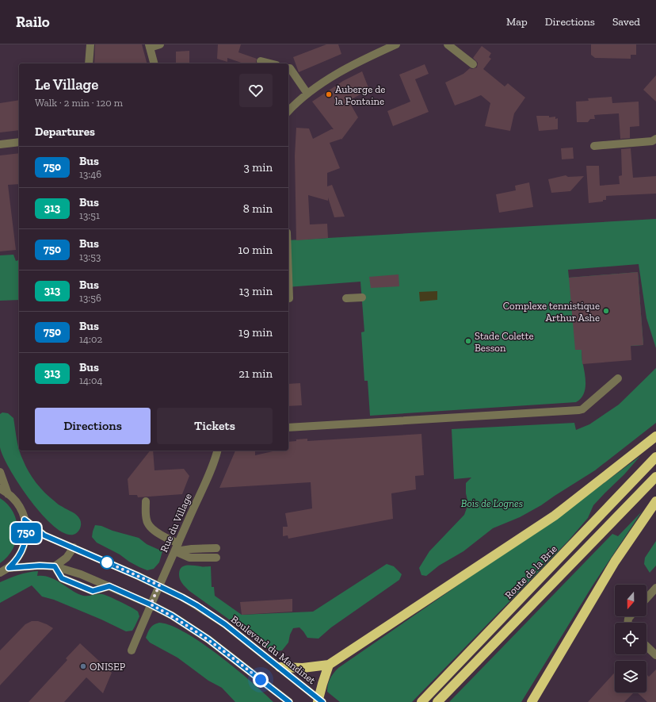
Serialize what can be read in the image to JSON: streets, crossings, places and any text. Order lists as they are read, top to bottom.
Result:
{
  "streets": {
    "highway": ["Route de la Brie"],
    "street": ["Rue du Village", "Boulevard du Mandinet"]
  },
  "crossings": [
    ["Rue du Village", "Boulevard du Mandinet"]
  ],
  "parks": ["Bois de Lognes"],
  "places": [
    "Auberge de la Fontaine",
    "Complexe tennistique Arthur Ashe",
    "Stade Colette Besson",
    "ONISEP"
  ],
  "lines": ["bus line 750"],
  "north": "bottom",
  "page": {
    "header": "Railo",
    "nav": ["Map", "Directions", "Saved"],
    "on_map": "750",
    "heading": [
      ["Le Village", "Walk · 2 min · 120 m"],
      "Departures"
    ],
    "list": [
      {
        "mark": "750",
        "name": "Bus",
        "note": "13:46",
        "value": "3 min"
      },
      {
        "mark": "313",
        "name": "Bus",
        "note": "13:51",
        "value": "8 min"
      },
      {
        "mark": "750",
        "name": "Bus",
        "note": "13:53",
        "value": "10 min"
      },
      {
        "mark": "313",
        "name": "Bus",
        "note": "13:56",
        "value": "13 min"
      },
      {
        "mark": "750",
        "name": "Bus",
        "note": "14:02",
        "value": "19 min"
      },
      {
        "mark": "313",
        "name": "Bus",
        "note": "14:04",
        "value": "21 min"
      }
    ],
    "buttons": ["Directions", "Tickets"]
  }
}
